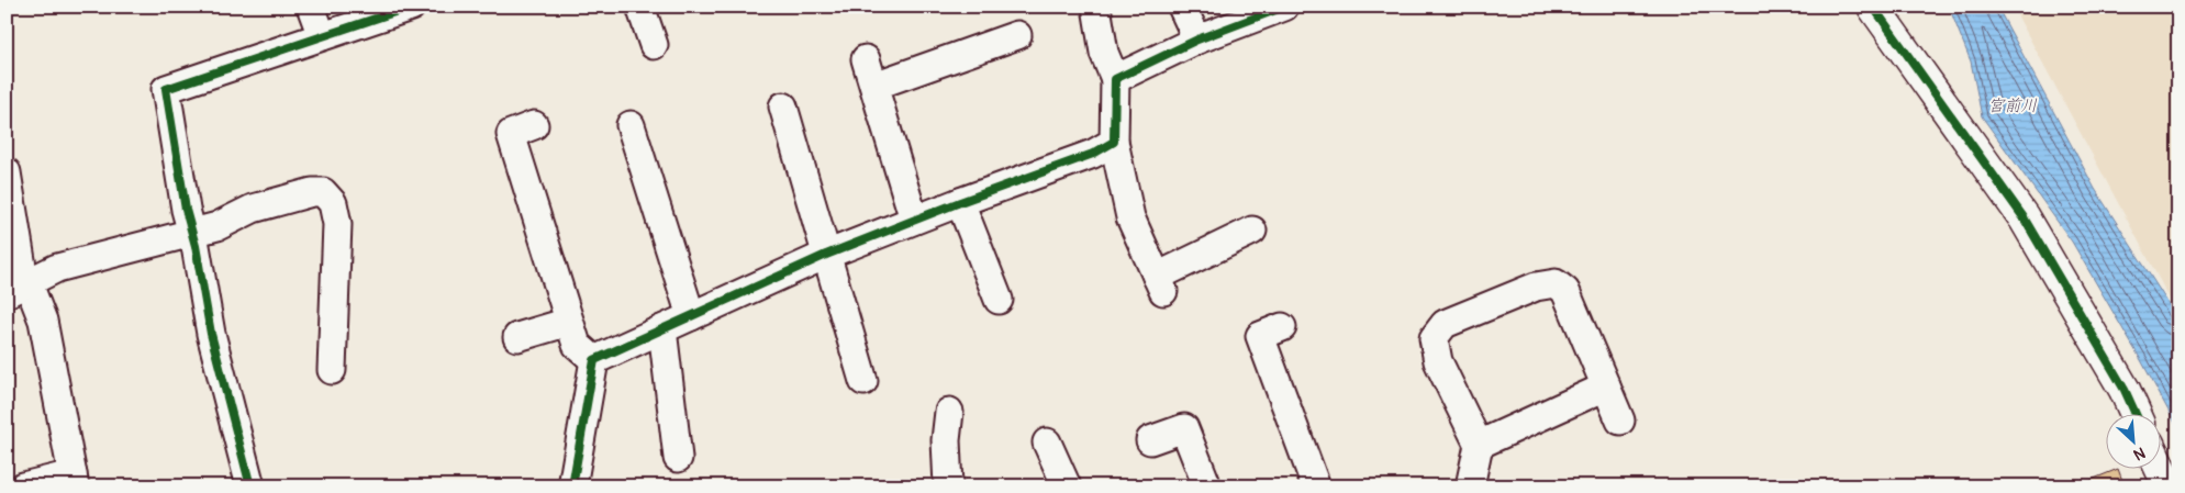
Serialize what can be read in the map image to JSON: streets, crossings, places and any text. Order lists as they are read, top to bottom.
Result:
{
  "water": ["宮前川"],
  "north": "bottom right"
}
